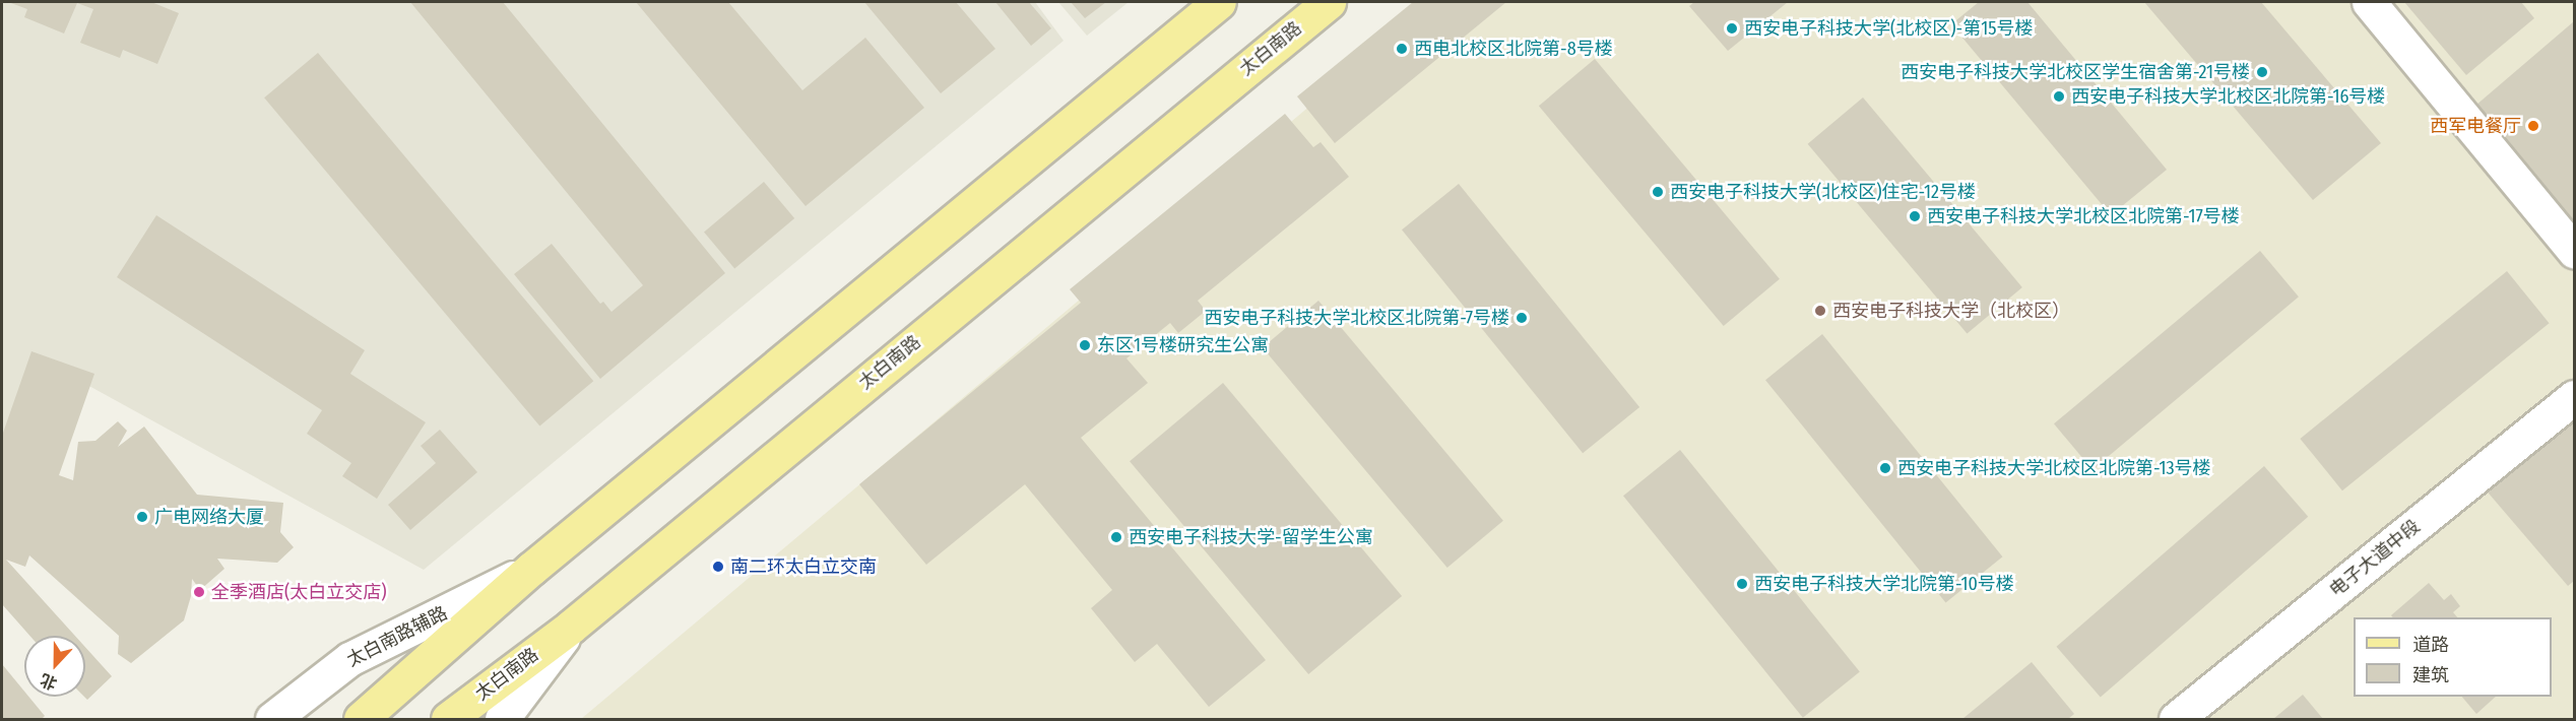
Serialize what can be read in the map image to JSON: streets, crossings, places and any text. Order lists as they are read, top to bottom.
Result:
{
  "streets": {
    "main road": ["太白南路"],
    "street": ["电子大道中段", "太白南路辅路"]
  },
  "places": [
    "西安电子科技大学(北校区)-第15号楼",
    "西电北校区北院第-8号楼",
    "西安电子科技大学北校区学生宿舍第-21号楼",
    "西安电子科技大学北校区北院第-16号楼",
    "西军电餐厅",
    "西安电子科技大学(北校区)住宅-12号楼",
    "西安电子科技大学北校区北院第-17号楼",
    "西安电子科技大学（北校区）",
    "西安电子科技大学北校区北院第-7号楼",
    "东区1号楼研究生公寓",
    "西安电子科技大学北校区北院第-13号楼",
    "广电网络大厦",
    "西安电子科技大学-留学生公寓",
    "南二环太白立交南",
    "西安电子科技大学北院第-10号楼",
    "全季酒店(太白立交店)"
  ],
  "legend": ["道路", "建筑"],
  "north": "bottom"
}
